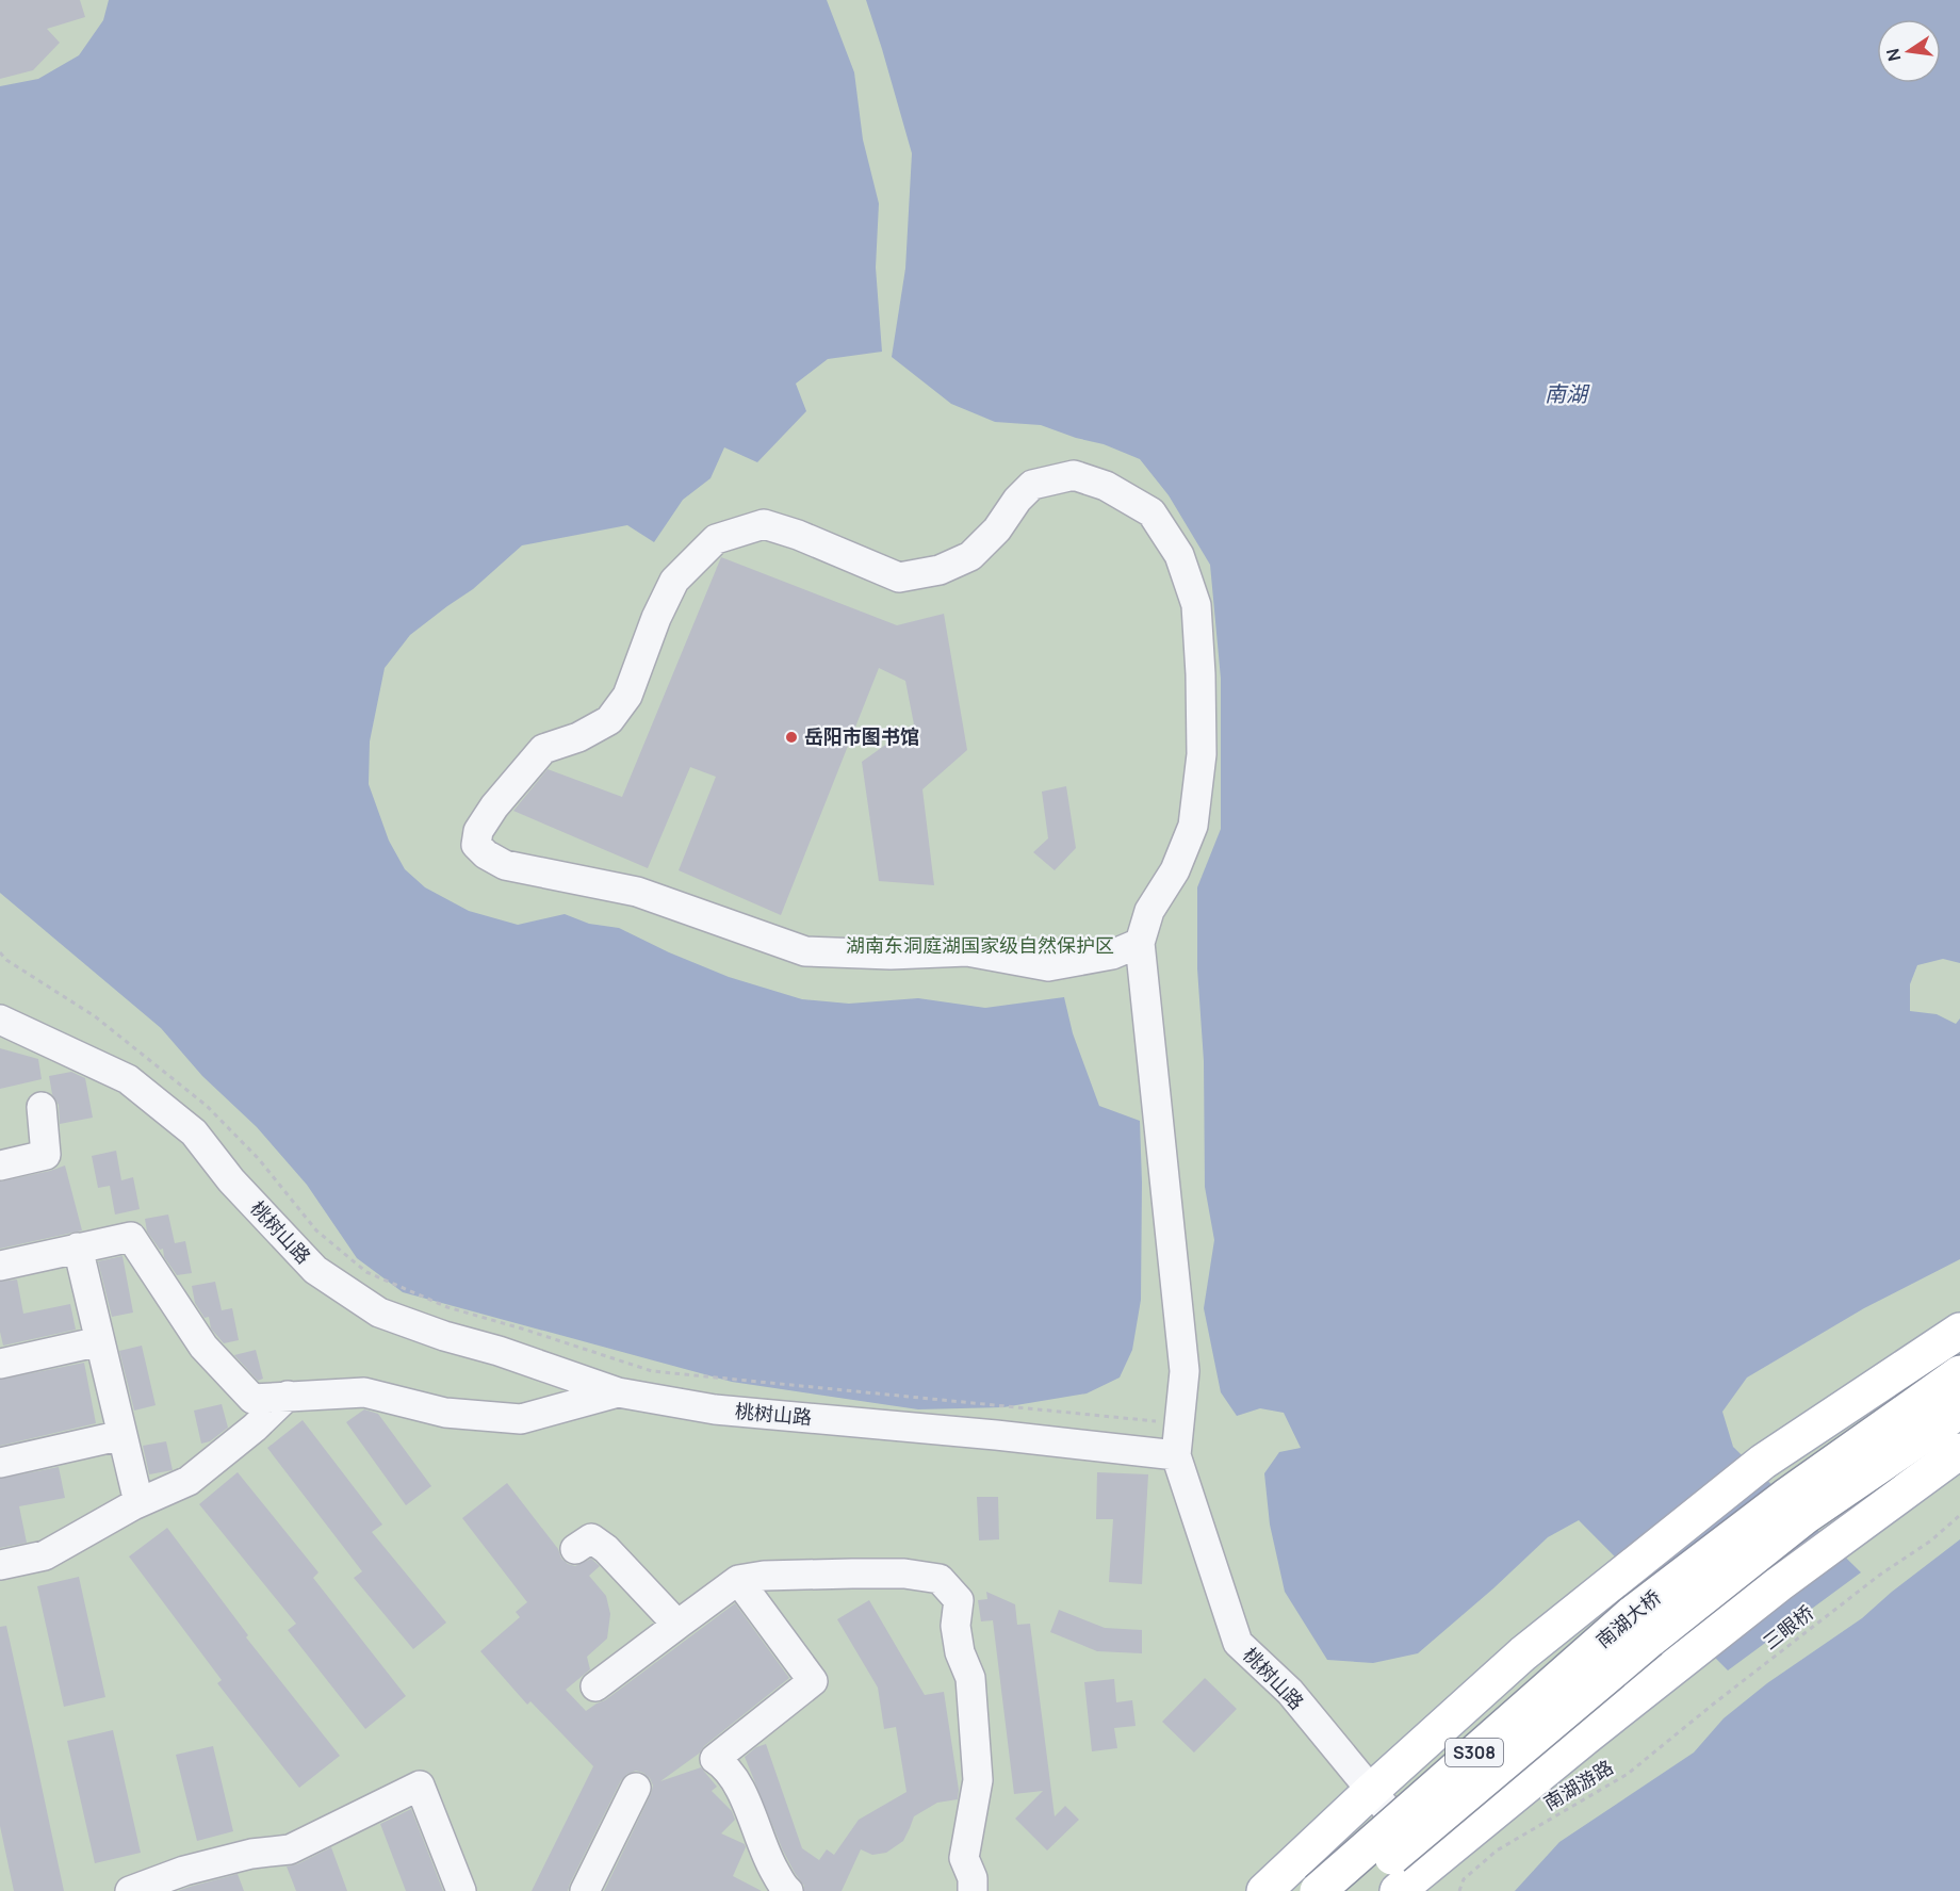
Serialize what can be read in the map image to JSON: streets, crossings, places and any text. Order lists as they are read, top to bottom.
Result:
{
  "streets": {
    "main road": ["南湖大桥", "S308"],
    "street": ["桃树山路"],
    "path": ["三眼桥", "南湖游路"]
  },
  "crossings": [
    ["三眼桥", "南湖游路"]
  ],
  "water": ["南湖"],
  "parks": ["湖南东洞庭湖国家级自然保护区"],
  "places": ["岳阳市图书馆"],
  "north": "left"
}
